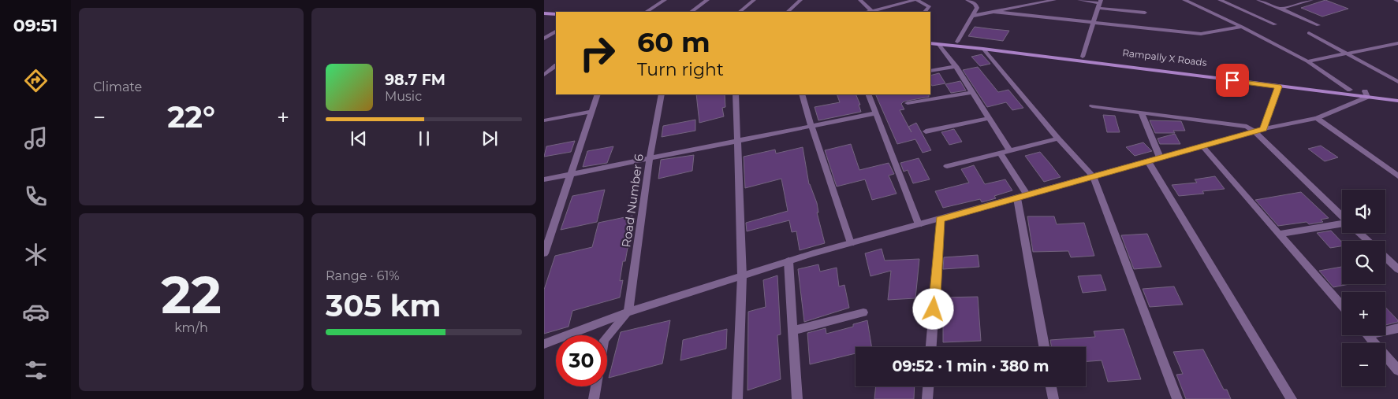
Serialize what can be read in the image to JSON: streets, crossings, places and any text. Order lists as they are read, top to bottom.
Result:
{
  "streets": {
    "main road": ["Rampally X Roads"],
    "street": ["Road Number 6"]
  },
  "page": {
    "tabs": "09:51",
    "tile": [
      "Climate",
      ["22", "km/h"],
      ["Range · 61%", "305 km"]
    ],
    "turn": ["60 m", "Turn right"],
    "song": ["98.7 FM", "Music"],
    "heat": ["−", "22°", "+"],
    "map_buttons": ["+", "−"],
    "limit": "30",
    "trip": "09:52 · 1 min · 380 m"
  }
}
